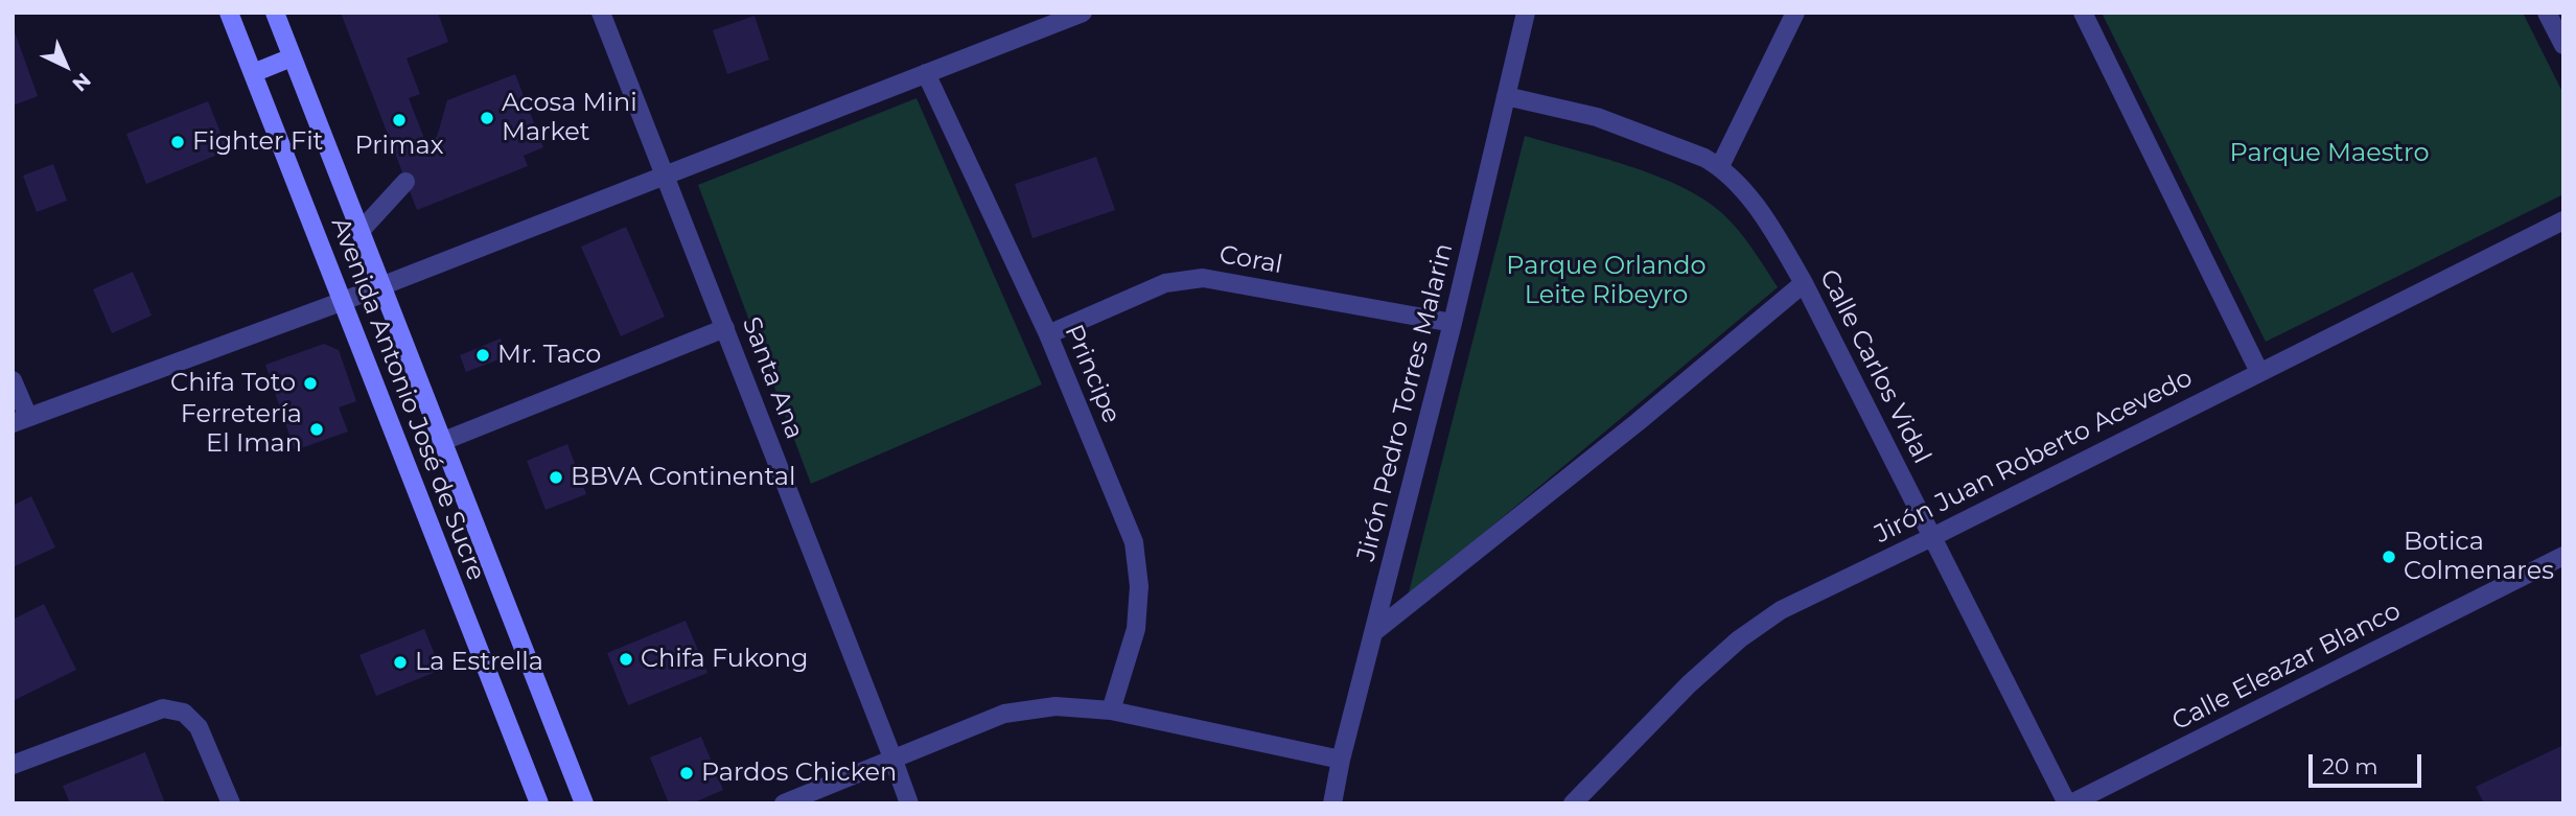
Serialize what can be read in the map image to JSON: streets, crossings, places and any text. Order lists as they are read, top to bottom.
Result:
{
  "streets": {
    "main road": ["Avenida Antonio José de Sucre"],
    "street": [
      "Coral",
      "Calle Carlos Vidal",
      "Principe",
      "Santa Ana",
      "Jirón Pedro Torres Malarin",
      "Jirón Juan Roberto Acevedo",
      "Calle Eleazar Blanco"
    ]
  },
  "crossings": [
    ["Coral", "Principe"],
    ["Coral", "Jirón Pedro Torres Malarin"],
    ["Calle Carlos Vidal", "Jirón Pedro Torres Malarin"],
    ["Calle Carlos Vidal", "Jirón Juan Roberto Acevedo"],
    ["Calle Carlos Vidal", "Calle Eleazar Blanco"]
  ],
  "parks": ["Parque Maestro", "Parque Orlando Leite Ribeyro"],
  "places": [
    "Acosa Mini Market",
    "Primax",
    "Fighter Fit",
    "Mr. Taco",
    "Chifa Toto",
    "Ferretería El Iman",
    "BBVA Continental",
    "Botica Colmenares",
    "Chifa Fukong",
    "La Estrella",
    "Pardos Chicken"
  ],
  "scale_bar": "20 m",
  "north": "bottom right"
}
